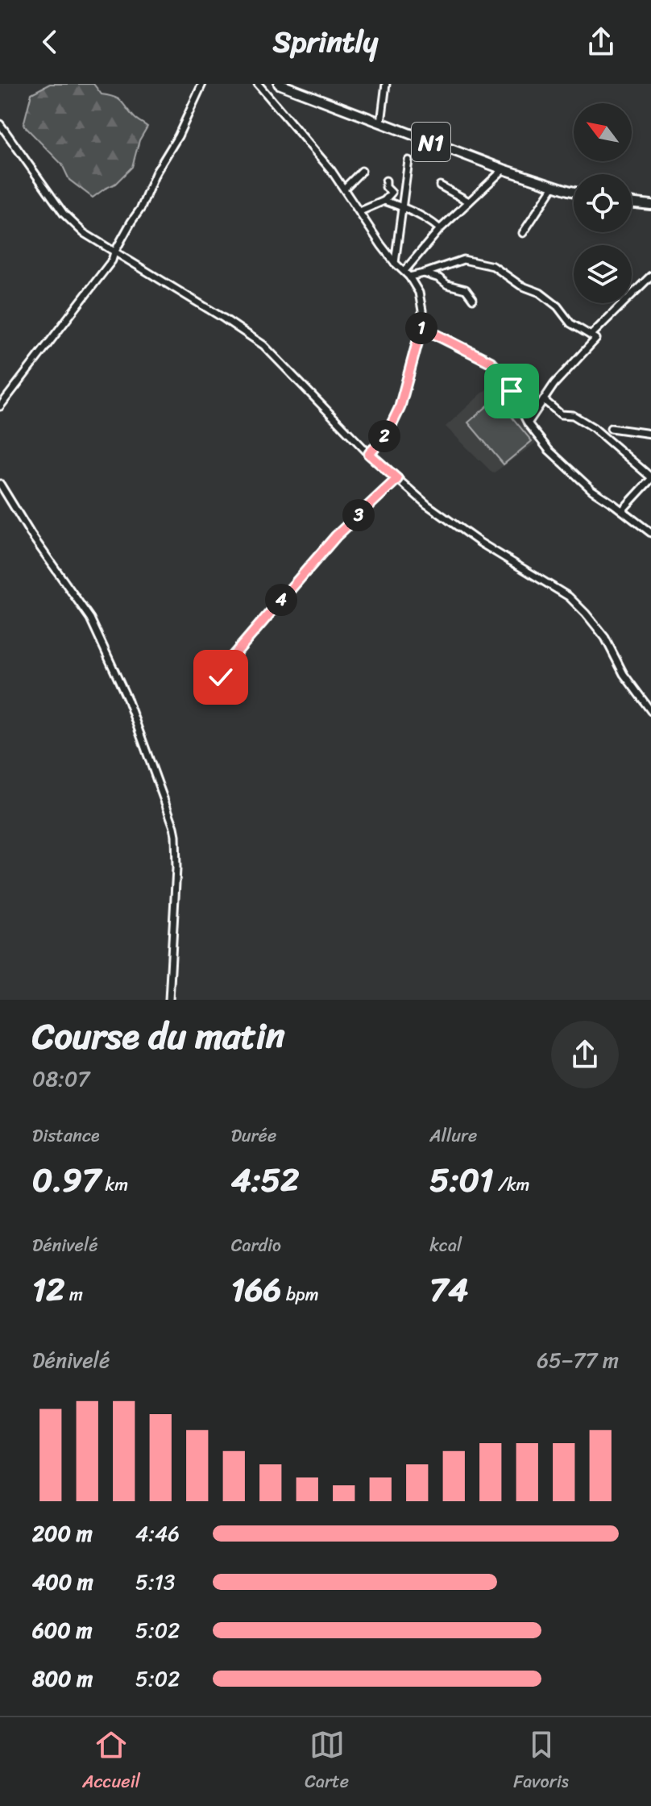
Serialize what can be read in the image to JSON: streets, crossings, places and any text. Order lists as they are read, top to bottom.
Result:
{
  "streets": {
    "highway": ["N1"]
  },
  "north": "top left",
  "page": {
    "header": "Sprintly",
    "pins": [
      "1",
      "2",
      "3",
      "4"
    ],
    "heading": ["Course du matin", "08:07"],
    "stats": [
      ["Distance", "0.97 km"],
      ["Durée", "4:52"],
      ["Allure", "5:01 /km"],
      ["Dénivelé", "12 m"],
      ["Cardio", "166 bpm"],
      ["kcal", "74"]
    ],
    "chart": ["Dénivelé", "65–77 m"],
    "list": [
      {
        "name": "200 m",
        "note": "4:46"
      },
      {
        "name": "400 m",
        "note": "5:13"
      },
      {
        "name": "600 m",
        "note": "5:02"
      },
      {
        "name": "800 m",
        "note": "5:02"
      }
    ],
    "tabs": ["Accueil", "Carte", "Favoris"]
  }
}
